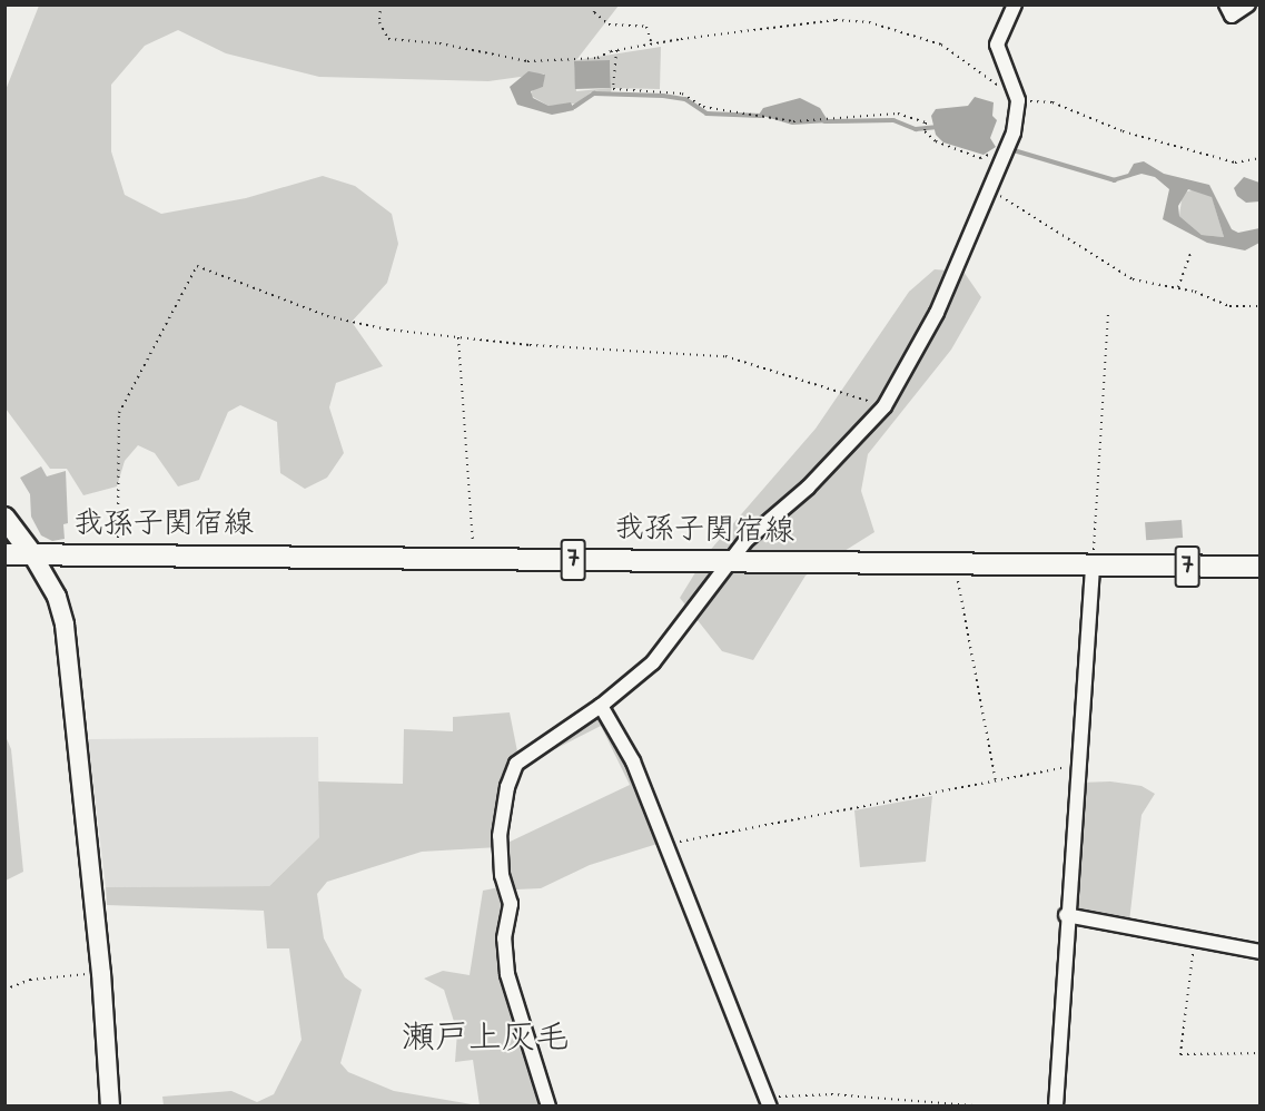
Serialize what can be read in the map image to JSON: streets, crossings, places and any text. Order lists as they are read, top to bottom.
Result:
{
  "streets": {
    "main road": ["我孫子関宿線", "7"]
  },
  "districts": ["瀬戸上灰毛"]
}
